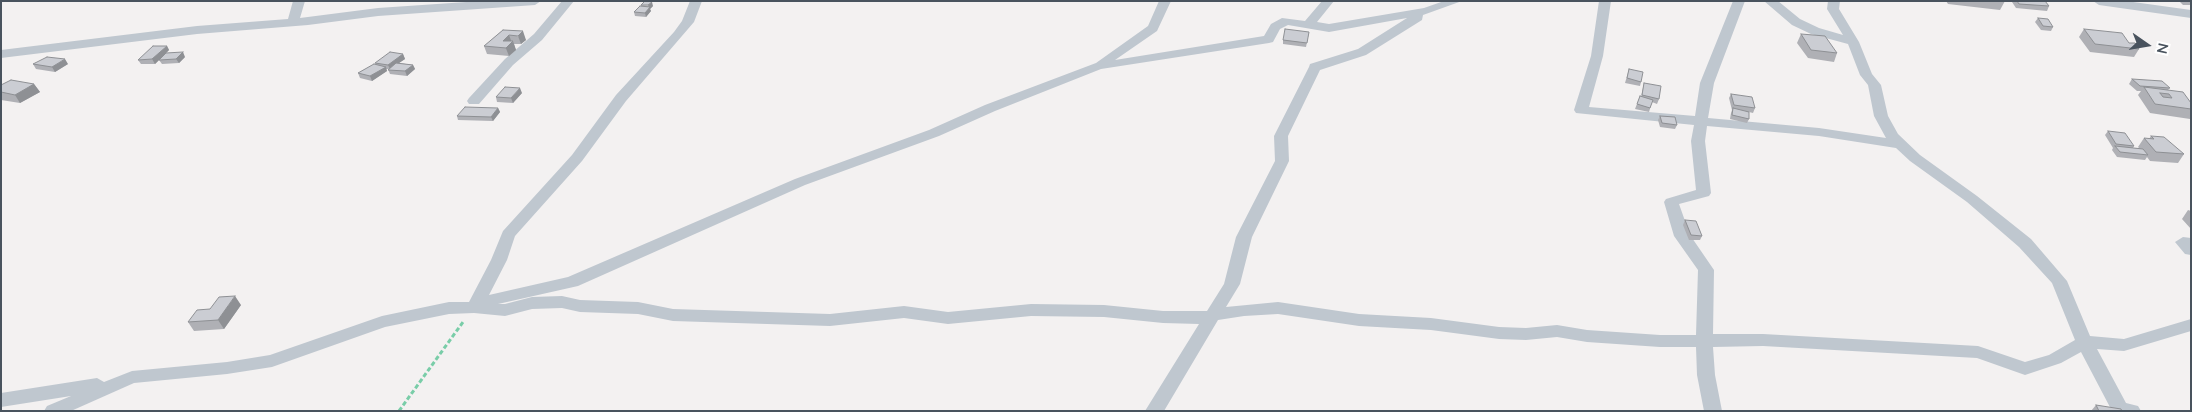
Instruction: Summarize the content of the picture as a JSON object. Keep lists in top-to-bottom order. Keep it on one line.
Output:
{"north":"right"}
